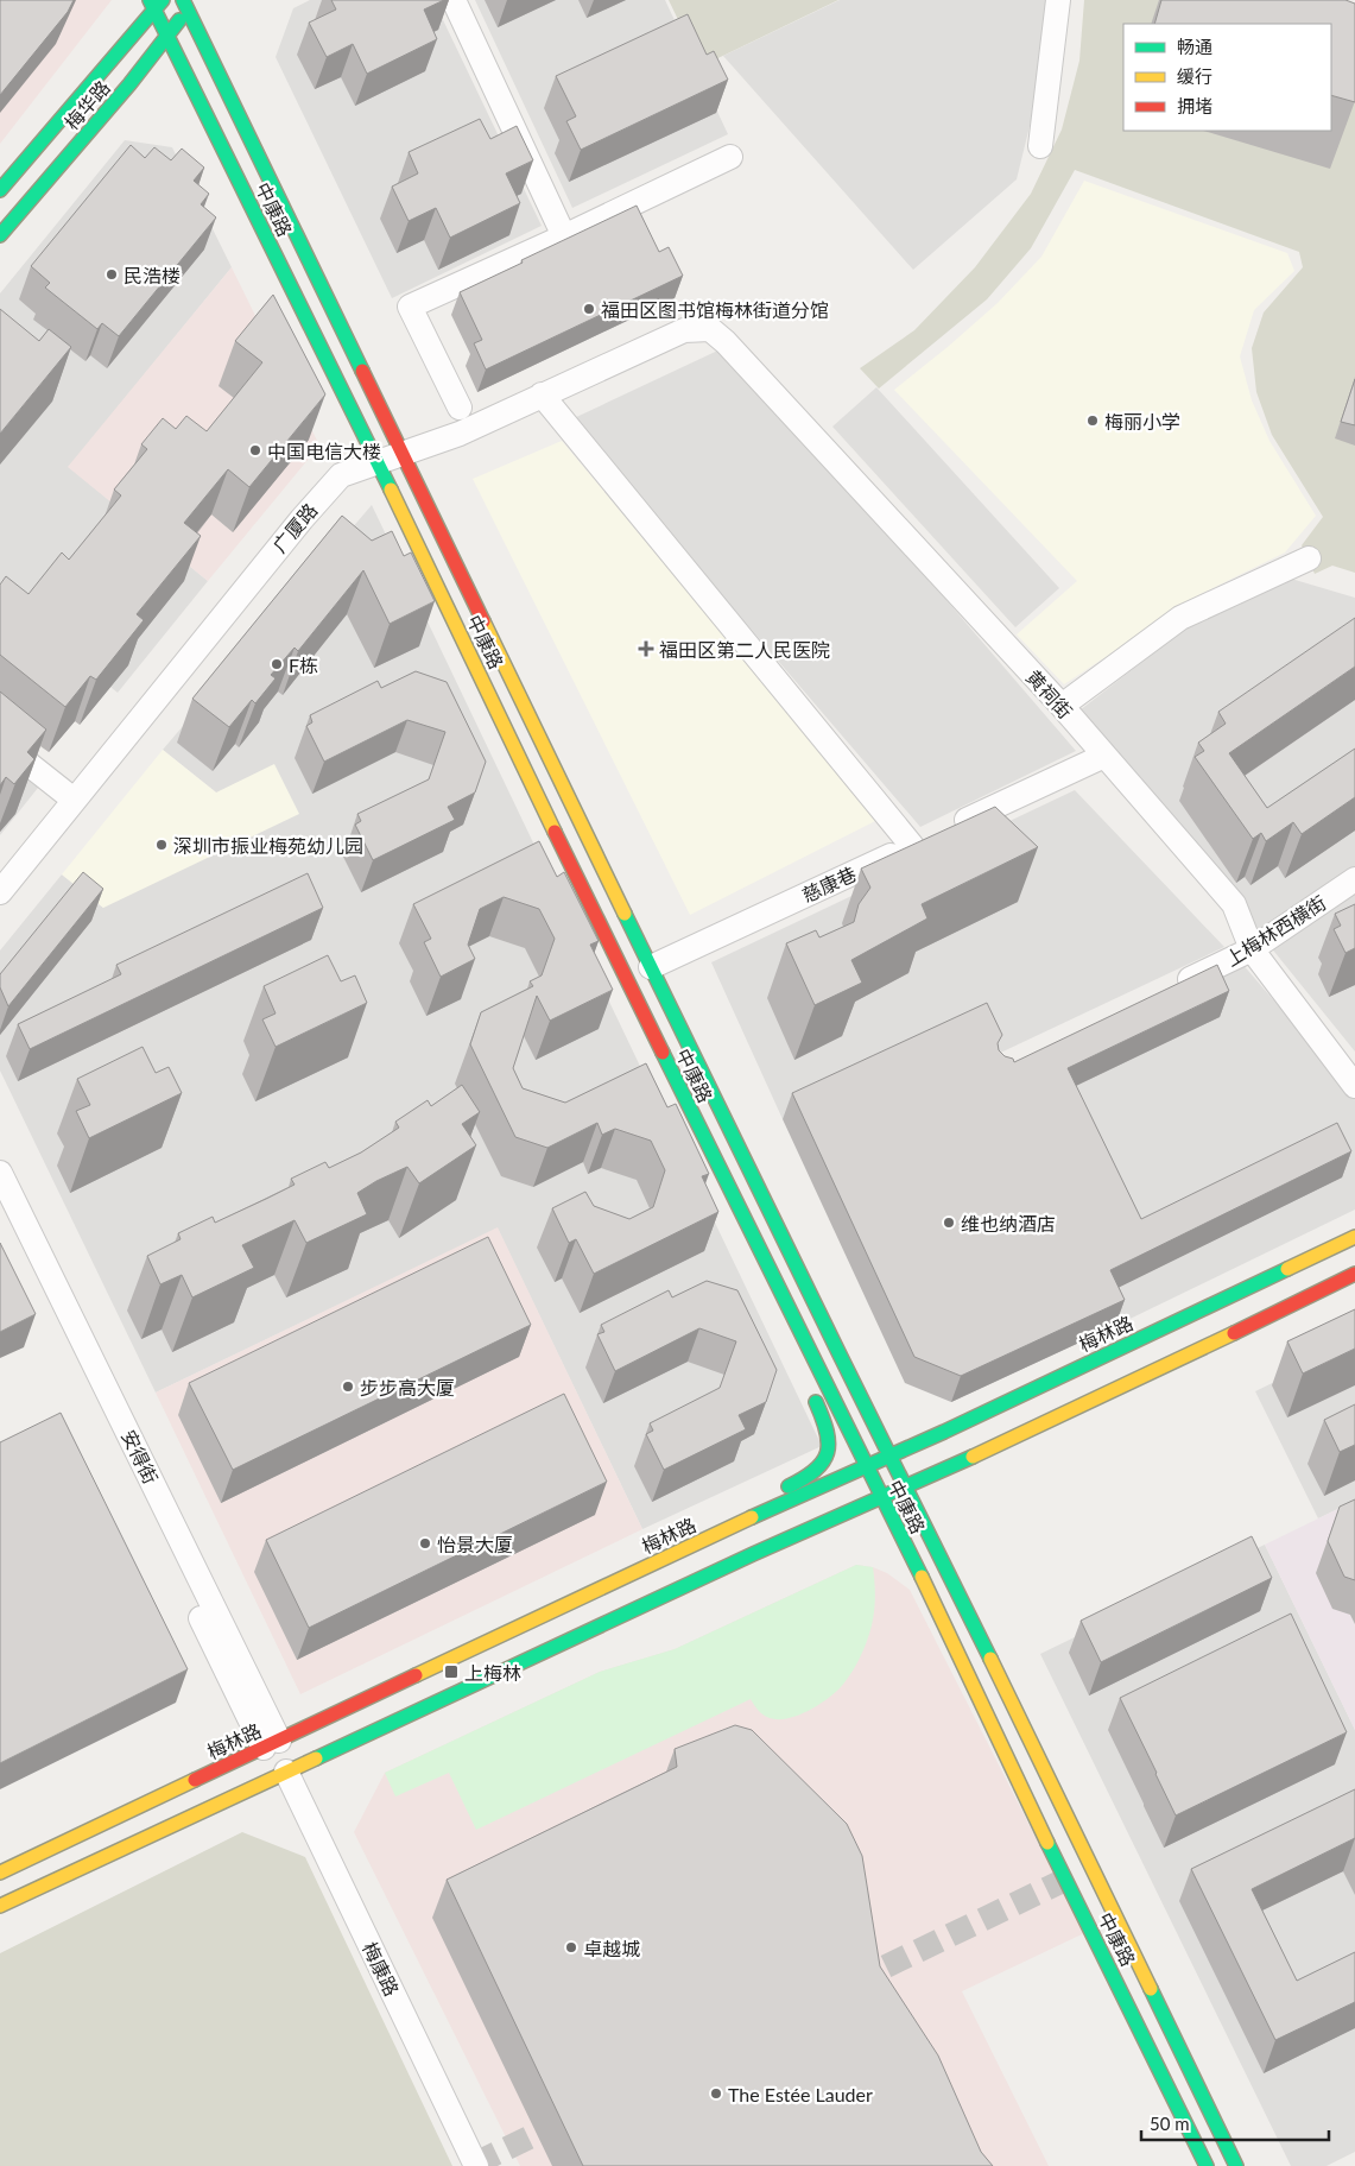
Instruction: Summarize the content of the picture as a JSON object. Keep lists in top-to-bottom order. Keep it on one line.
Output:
{"streets":{"main road":["梅华路","中康路","梅林路"],"street":["广厦路","黄祠街","慈康巷","上梅林西横街","安得街","梅康路"]},"crossings":[["梅华路","中康路"],["中康路","广厦路"],["中康路","慈康巷"],["中康路","梅林路"],["广厦路","黄祠街"],["黄祠街","慈康巷"],["黄祠街","上梅林西横街"],["梅林路","安得街"]],"places":{"other":["民浩楼","福田区图书馆梅林街道分馆","梅丽小学","中国电信大楼","F栋","深圳市振业梅苑幼儿园","维也纳酒店","步步高大厦","怡景大厦","卓越城","The Estée Lauder"],"health":["福田区第二人民医院"],"transit":["上梅林"]},"legend":["畅通","缓行","拥堵"],"scale_bar":"50 m"}
